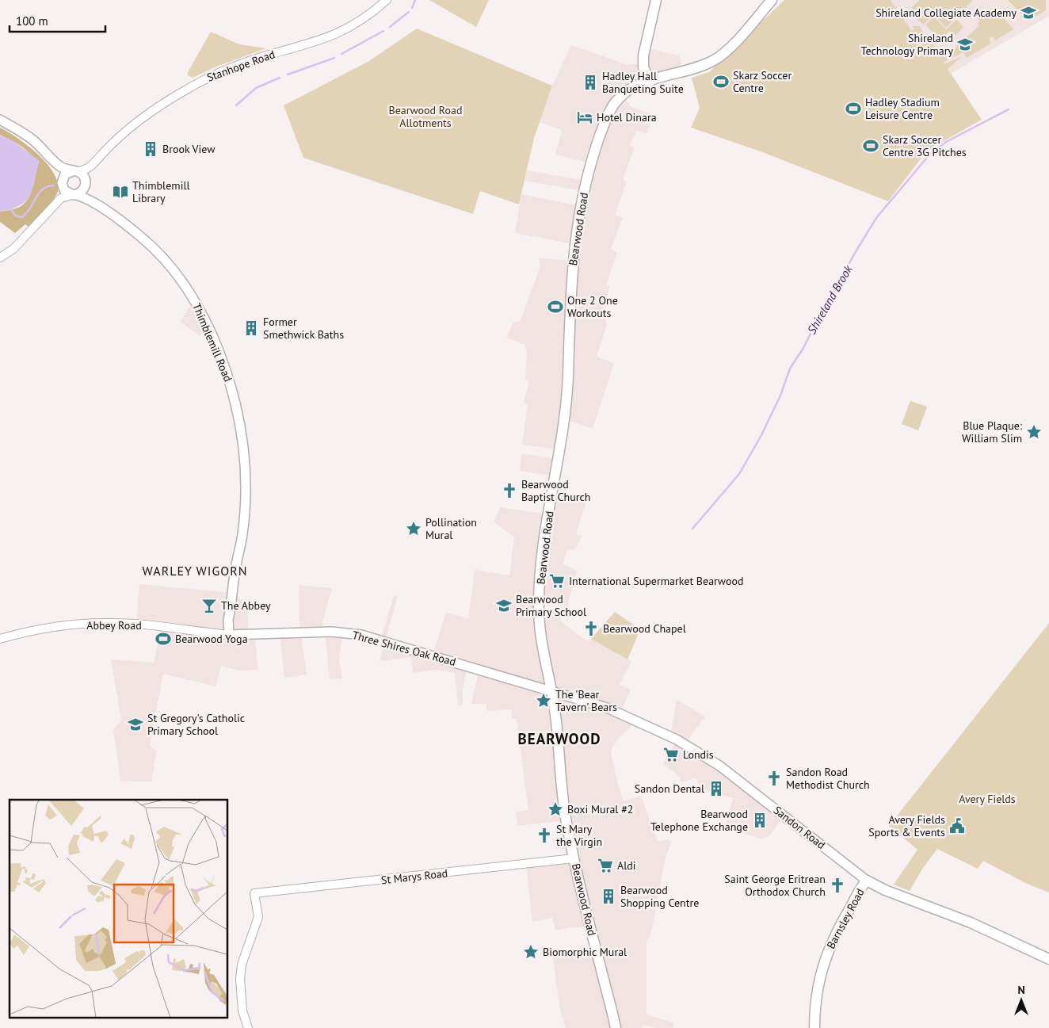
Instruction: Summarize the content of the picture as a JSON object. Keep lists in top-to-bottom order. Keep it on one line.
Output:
{"streets":{"main road":["Bearwood Road","Thimblemill Road","Three Shires Oak Road","Sandon Road","Barnsley Road"],"street":["Stanhope Road","Abbey Road","St Marys Road"]},"crossings":[["Bearwood Road","Three Shires Oak Road"],["Bearwood Road","Sandon Road"],["Bearwood Road","St Marys Road"],["Thimblemill Road","Abbey Road"],["Thimblemill Road","Three Shires Oak Road"],["Abbey Road","Three Shires Oak Road"],["Three Shires Oak Road","Sandon Road"],["Sandon Road","Barnsley Road"]],"districts":["WARLEY WIGORN","BEARWOOD"],"water":["Shireland Brook"],"parks":["Bearwood Road Allotments","Avery Fields"],"places":{"school or university":["Shireland Collegiate Academy","Shireland Technology Primary","Bearwood Primary School","St Gregory's Catholic Primary School"],"sports":["Skarz Soccer Centre","Hadley Stadium Leisure Centre","Skarz Soccer Centre 3G Pitches","One 2 One Workouts","Bearwood Yoga"],"building":["Hadley Hall Banqueting Suite","Brook View","Former Smethwick Baths","Sandon Dental","Bearwood Telephone Exchange","Bearwood Shopping Centre"],"hotel":["Hotel Dinara"],"library":["Thimblemill Library"],"place":["Blue Plaque: William Slim","Pollination Mural","The 'Bear Tavern' Bears","Boxi Mural #2","Biomorphic Mural"],"church":["Bearwood Baptist Church","Bearwood Chapel","Sandon Road Methodist Church","St Mary the Virgin","Saint George Eritrean Orthodox Church"],"supermarket":["International Supermarket Bearwood","Londis","Aldi"],"bar":["The Abbey"],"public building":["Avery Fields Sports & Events"]},"scale_bar":"100 m","north":"top"}
